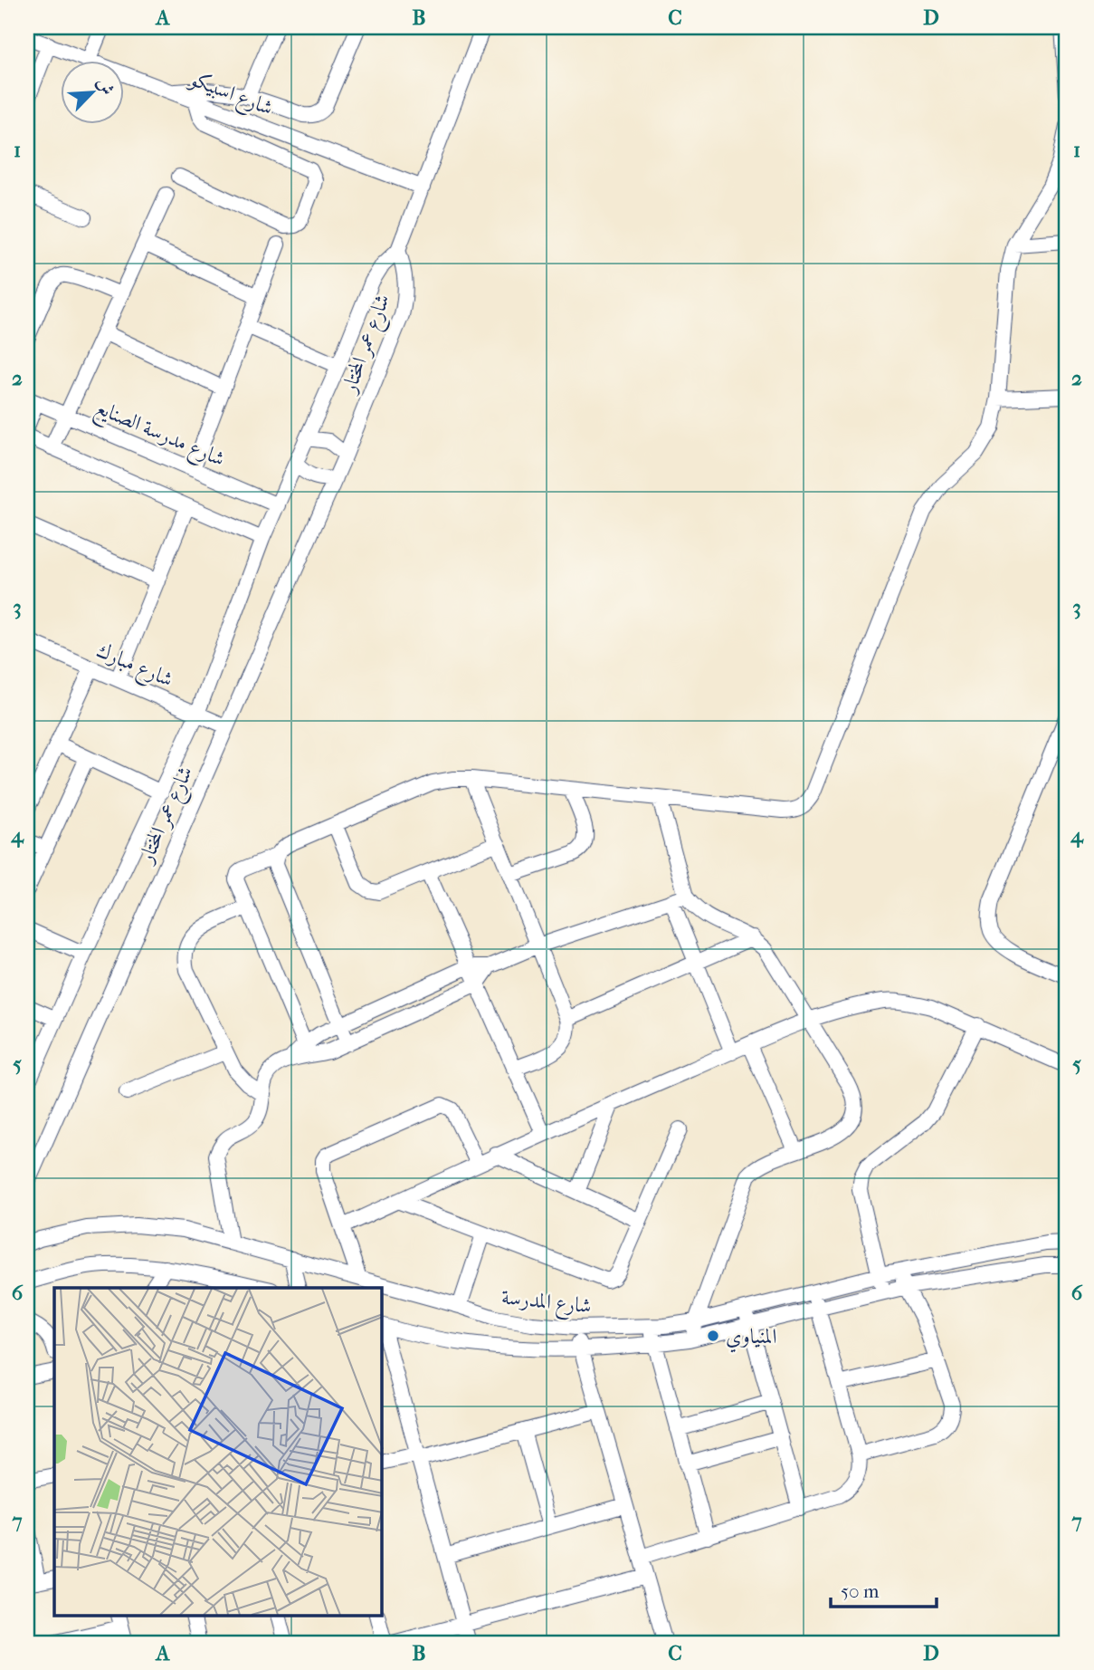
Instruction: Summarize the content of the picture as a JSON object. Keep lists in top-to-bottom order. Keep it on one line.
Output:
{"streets":{"street":["شارع اسبيكو","شارع عمر المختار","شارع مدرسة الصنايع","شارع مبارك","شارع المدرسة"]},"crossings":[["شارع عمر المختار","شارع مدرسة الصنايع"],["شارع عمر المختار","شارع مبارك"]],"places":["المنياوي"],"scale_bar":"50 m","north":"top right","grid":{"columns":["A","B","C","D"],"rows":["1","2","3","4","5","6","7"]}}
